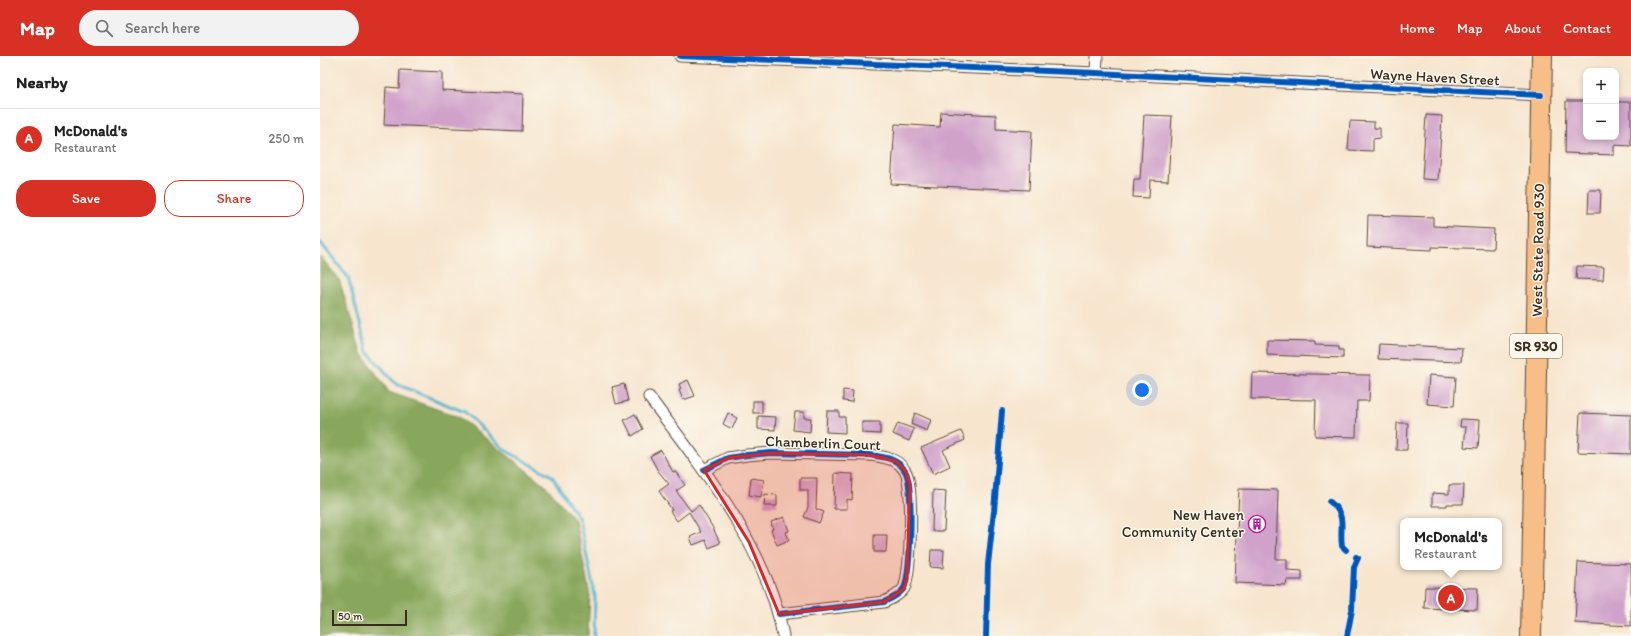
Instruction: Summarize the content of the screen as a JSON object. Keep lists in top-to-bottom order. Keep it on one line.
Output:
{"streets":{"highway":["West State Road 930","SR 930"],"street":["Wayne Haven Street","Chamberlin Court"]},"crossings":[["Wayne Haven Street","West State Road 930"]],"places":{"building":["New Haven Community Center"]},"scale_bar":"50 m","page":{"header":"Map","search":"Search here","nav":["Home","Map","About","Contact"],"heading":"Nearby","map_buttons":["+","−"],"list":[{"mark":"A","name":"McDonald's","note":"Restaurant","value":"250 m"}],"buttons":["Save","Share"],"popup":["McDonald's","Restaurant"],"pins":"A","scale":"50 m"}}
